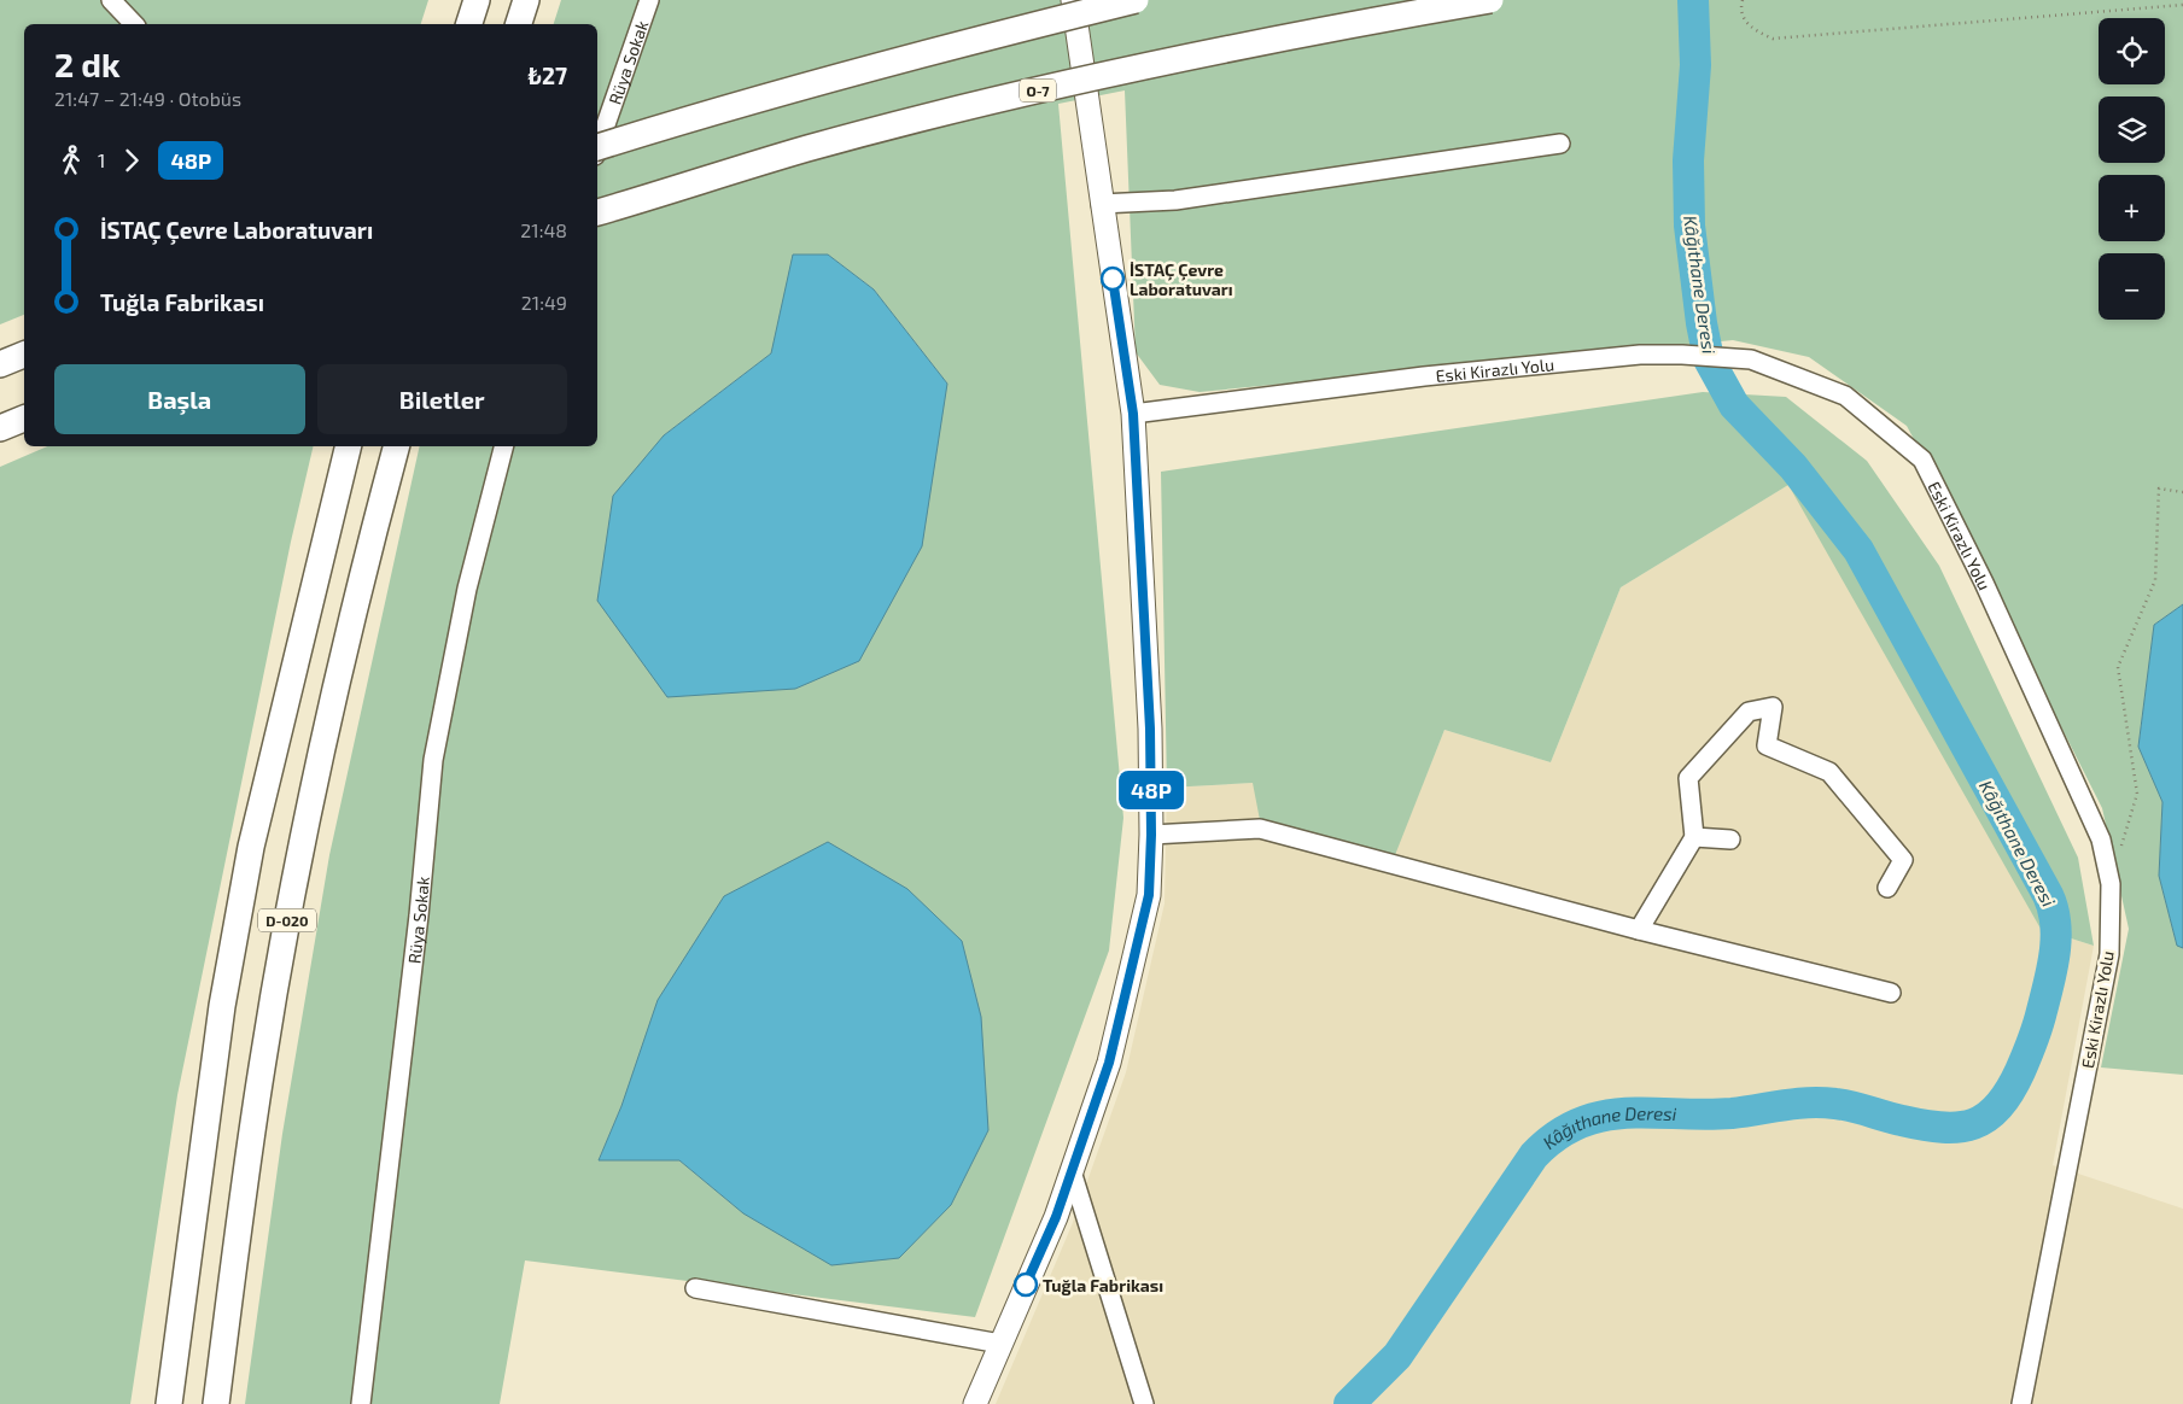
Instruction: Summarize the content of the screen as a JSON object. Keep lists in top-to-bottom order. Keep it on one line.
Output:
{"streets":{"highway":["O-7","D-020"],"street":["Rüya Sokak","Eski Kirazlı Yolu"]},"water":["Kâğıthane Deresi"],"places":["İSTAÇ Çevre Laboratuvarı","Tuğla Fabrikası"],"lines":["bus line 48P"],"page":{"on_map":"48P","map_buttons":["+","−"],"heading":["2 dk","21:47 – 21:49 · Otobüs","₺27"],"legs":["1","48P"],"list":[{"name":"İSTAÇ Çevre Laboratuvarı","value":"21:48"},{"name":"Tuğla Fabrikası","value":"21:49"}],"buttons":["Başla","Biletler"]}}
